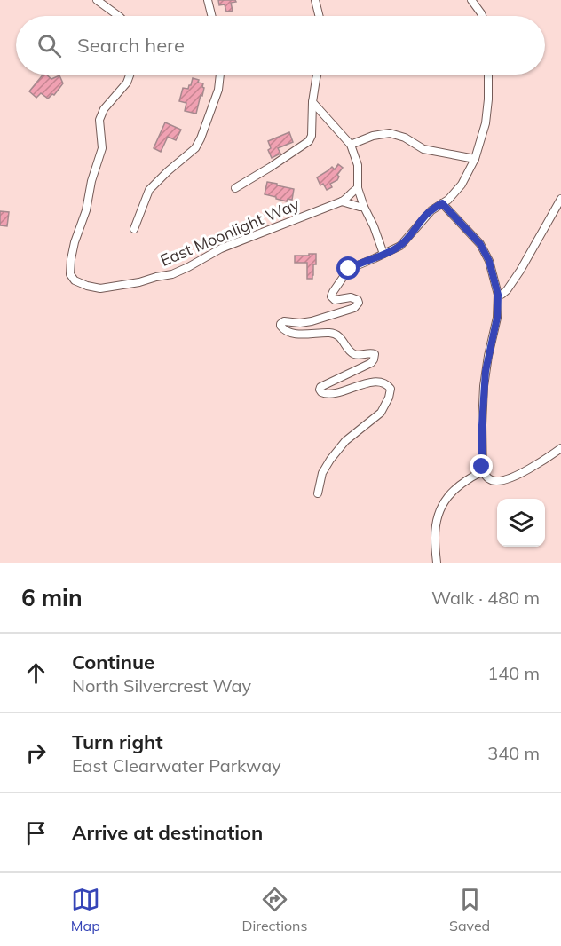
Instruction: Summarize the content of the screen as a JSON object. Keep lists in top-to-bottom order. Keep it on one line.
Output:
{"streets":{"street":["East Moonlight Way"]},"page":{"search":"Search here","heading":["6 min","Walk · 480 m"],"list":[["Continue","North Silvercrest Way","140 m"],["Turn right","East Clearwater Parkway","340 m"],"Arrive at destination"],"nav":["Map","Directions","Saved"]}}
